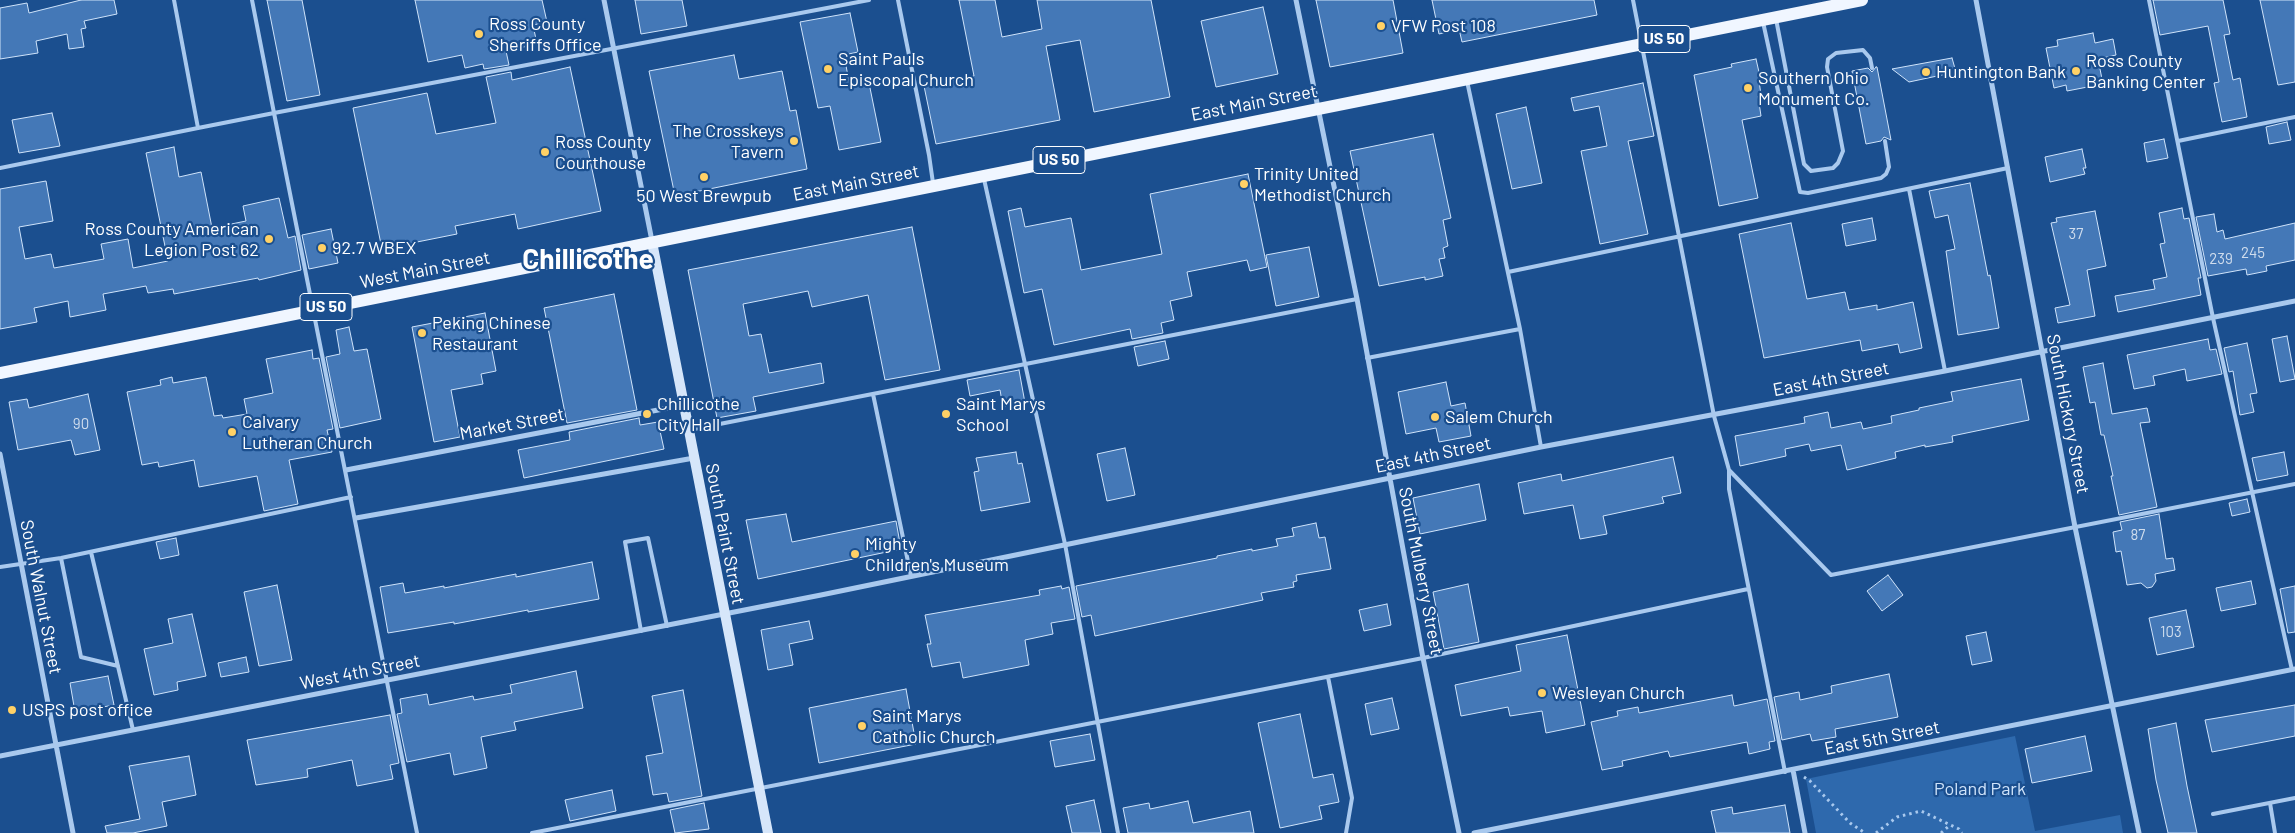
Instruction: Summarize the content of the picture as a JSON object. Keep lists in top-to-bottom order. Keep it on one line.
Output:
{"streets":{"main road":["US 50","East Main Street","West Main Street","South Paint Street"],"street":["East 4th Street","South Hickory Street","Market Street","South Mulberry Street","South Walnut Street","West 4th Street","East 5th Street"]},"crossings":[["East Main Street","West Main Street"],["East Main Street","South Paint Street"],["East Main Street","South Mulberry Street"],["West Main Street","South Paint Street"],["East 4th Street","South Hickory Street"],["East 4th Street","South Paint Street"],["East 4th Street","South Mulberry Street"],["East 4th Street","West 4th Street"],["South Hickory Street","East 5th Street"],["Market Street","South Paint Street"],["South Paint Street","West 4th Street"],["South Walnut Street","West 4th Street"]],"districts":["Chillicothe"],"parks":["Poland Park"],"places":["VFW Post 108","Ross County Sheriffs Office","Saint Pauls Episcopal Church","Ross County Banking Center","Huntington Bank","Southern Ohio Monument Co.","The Crosskeys Tavern","Ross County Courthouse","50 West Brewpub","Trinity United Methodist Church","Ross County American Legion Post 62","92.7 WBEX","Peking Chinese Restaurant","Chillicothe City Hall","Saint Marys School","Salem Church","Calvary Lutheran Church","Mighty Children's Museum","Wesleyan Church","USPS post office","Saint Marys Catholic Church"],"house_numbers":["37","245","239","90","87","103"]}
